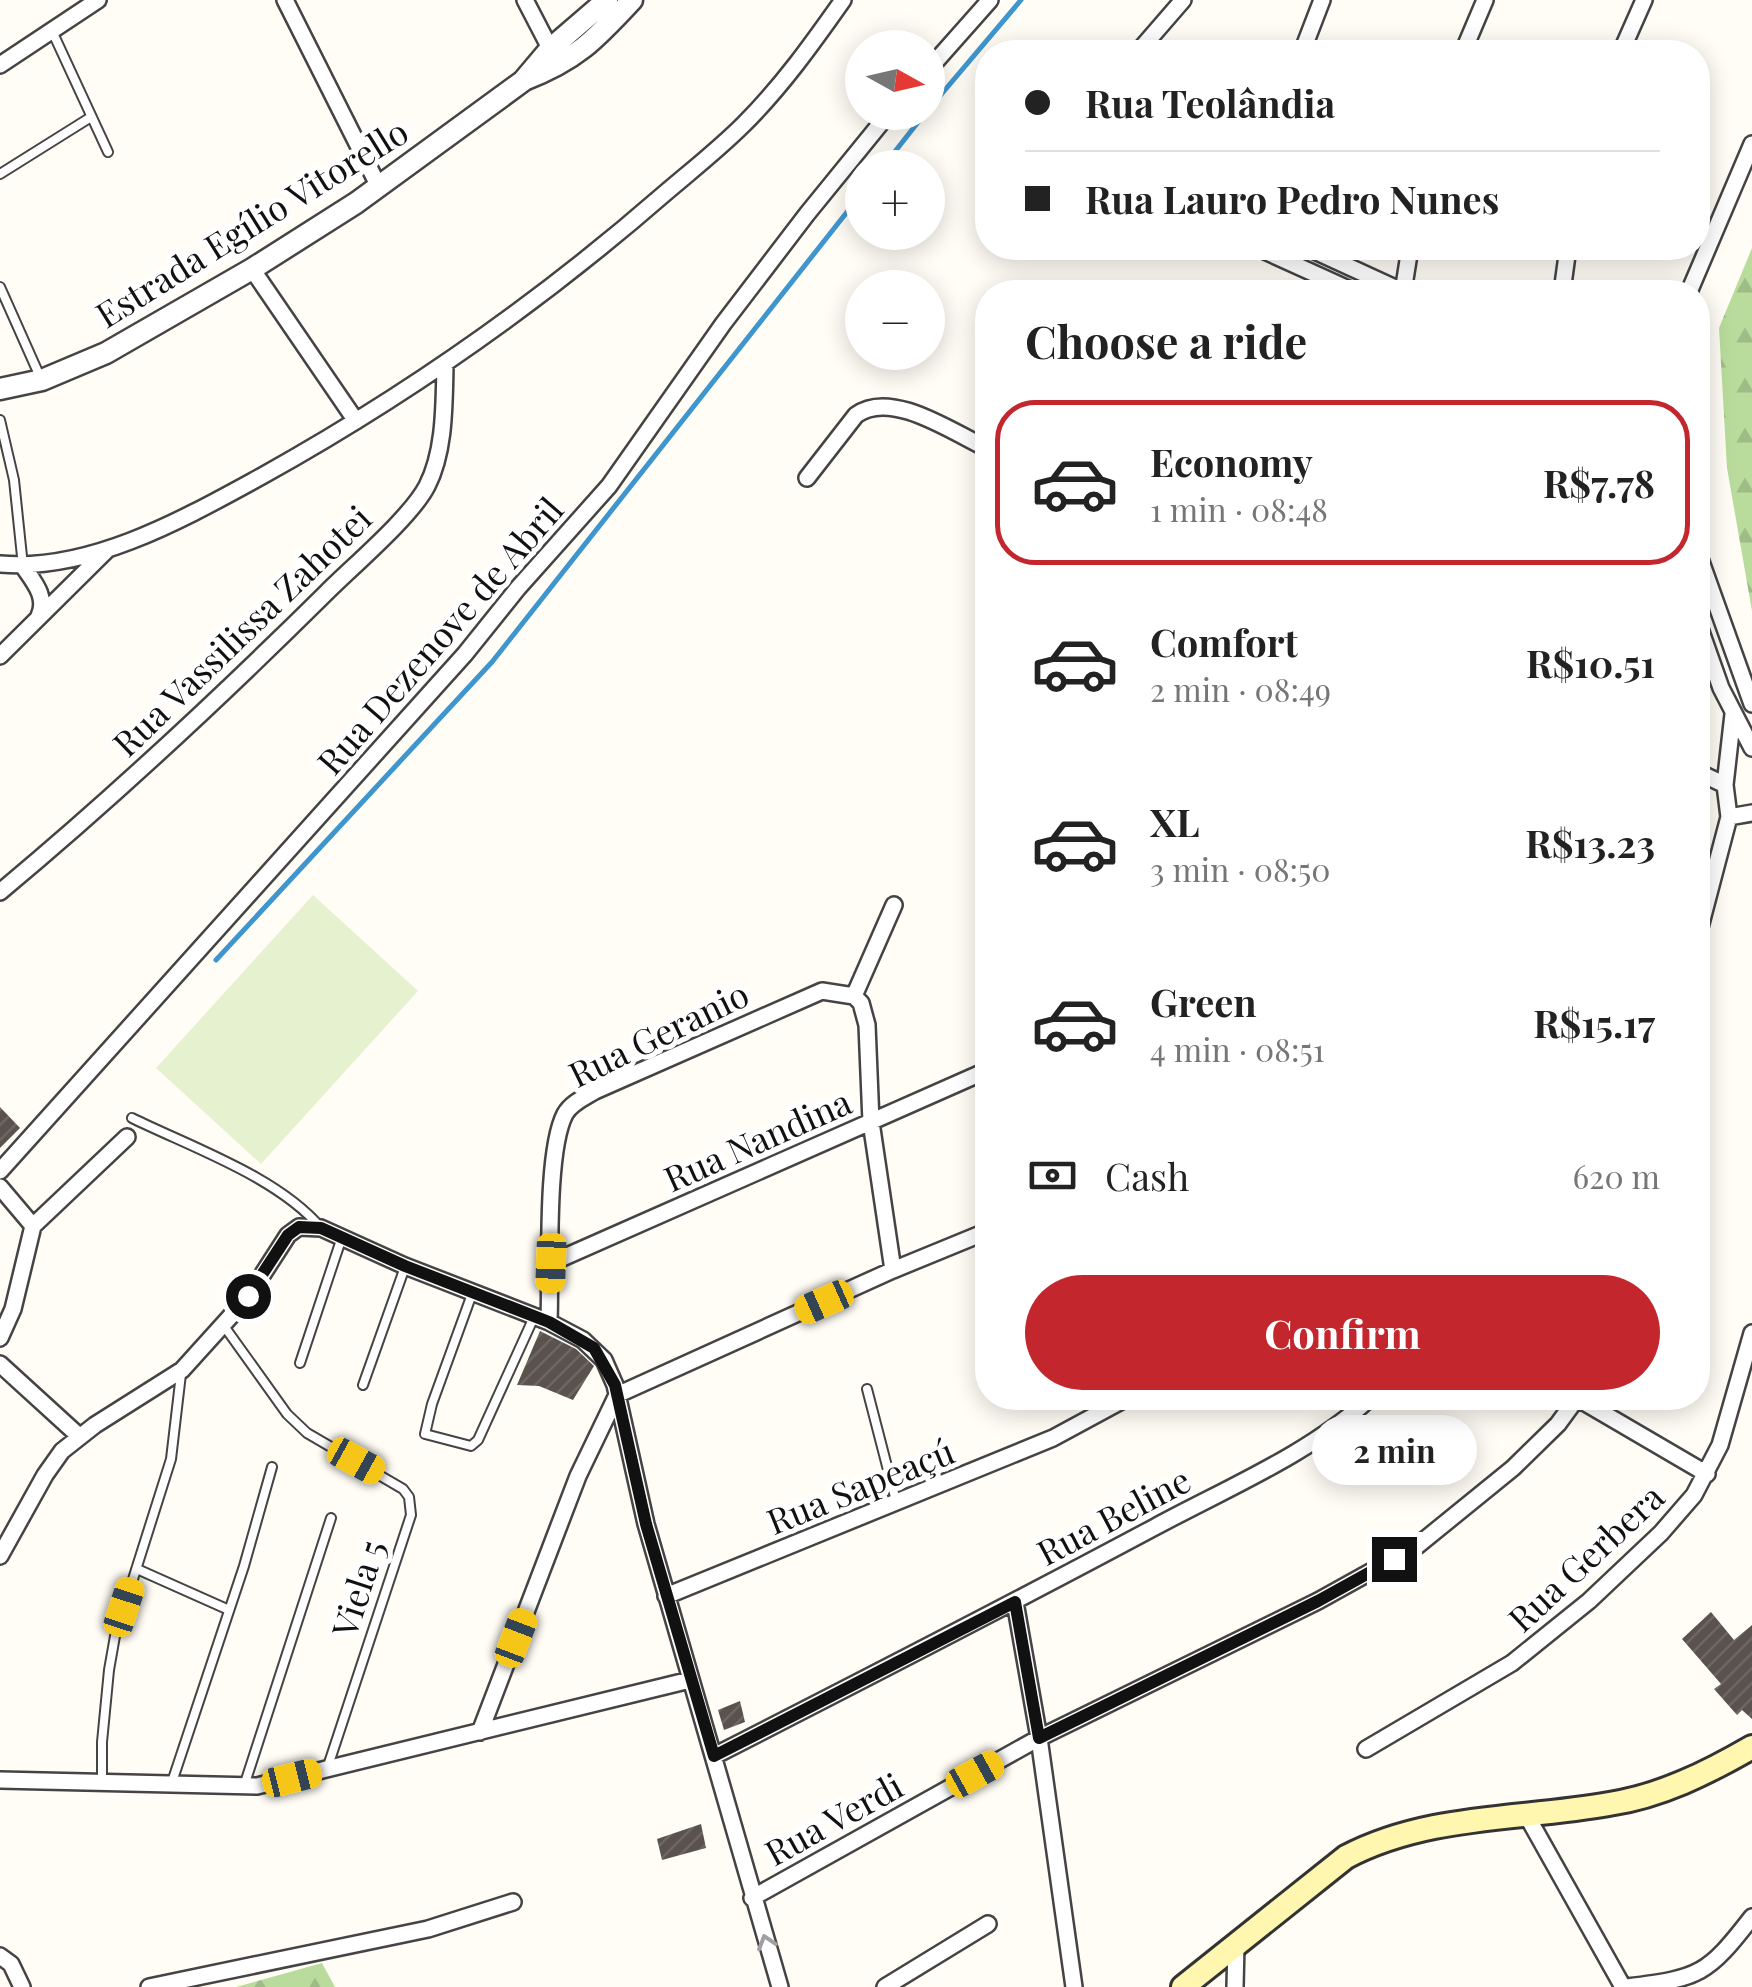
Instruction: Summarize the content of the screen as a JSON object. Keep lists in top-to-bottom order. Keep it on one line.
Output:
{"streets":{"street":["Estrada Egílio Vitorello","Rua Vassilissa Zahotei","Rua Dezenove de Abril","Rua Geranio","Rua Nandina","Rua Sapeaçú","Rua Beline","Rua Gerbera","Rua Verdi"],"lane":["Viela 5"]},"crossings":[["Rua Geranio","Rua Nandina"]],"north":"right","page":{"map_buttons":["+","−"],"banner":["Rua Teolândia","Rua Lauro Pedro Nunes"],"heading":"Choose a ride","list":[{"name":"Economy","note":"1 min · 08:48","value":"R$7.78"},{"name":"Comfort","note":"2 min · 08:49","value":"R$10.51"},{"name":"XL","note":"3 min · 08:50","value":"R$13.23"},{"name":"Green","note":"4 min · 08:51","value":"R$15.17"}],"pay":["Cash","620 m"],"buttons":"Confirm","bubble":"2 min"}}
